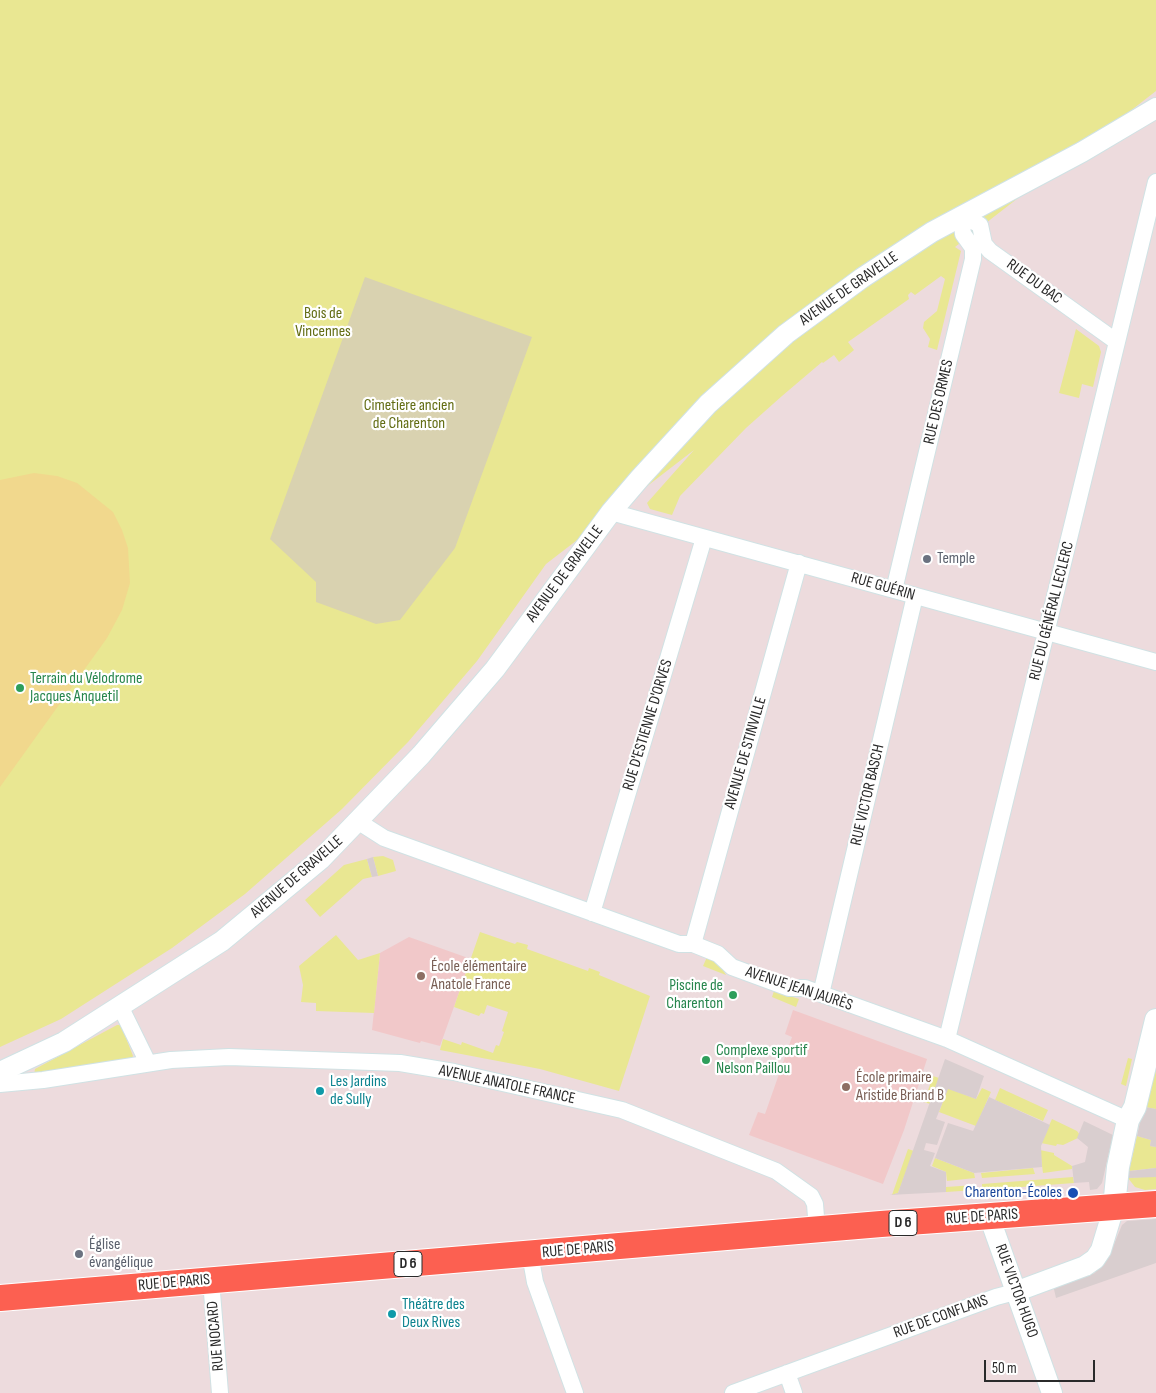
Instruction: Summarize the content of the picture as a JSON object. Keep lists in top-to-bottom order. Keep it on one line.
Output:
{"streets":{"main road":["RUE DE PARIS","D 6"],"street":["RUE DU BAC","AVENUE DE GRAVELLE","RUE DES ORMES","RUE GUÉRIN","RUE DU GÉNÉRAL LECLERC","RUE D'ESTIENNE D'ORVES","AVENUE DE STINVILLE","RUE VICTOR BASCH","AVENUE JEAN JAURÈS","AVENUE ANATOLE FRANCE","RUE VICTOR HUGO","RUE DE CONFLANS","RUE NOCARD"]},"crossings":[["RUE DU BAC","RUE DES ORMES"],["RUE DU BAC","RUE DU GÉNÉRAL LECLERC"],["AVENUE DE GRAVELLE","RUE GUÉRIN"],["AVENUE DE GRAVELLE","AVENUE JEAN JAURÈS"],["AVENUE DE GRAVELLE","AVENUE ANATOLE FRANCE"],["RUE DES ORMES","RUE GUÉRIN"],["RUE GUÉRIN","RUE DU GÉNÉRAL LECLERC"],["RUE GUÉRIN","RUE D'ESTIENNE D'ORVES"],["RUE GUÉRIN","AVENUE DE STINVILLE"],["RUE GUÉRIN","RUE VICTOR BASCH"],["RUE DU GÉNÉRAL LECLERC","AVENUE JEAN JAURÈS"],["RUE D'ESTIENNE D'ORVES","AVENUE JEAN JAURÈS"],["AVENUE DE STINVILLE","AVENUE JEAN JAURÈS"],["RUE VICTOR BASCH","AVENUE JEAN JAURÈS"],["AVENUE ANATOLE FRANCE","RUE DE PARIS"],["RUE DE PARIS","RUE VICTOR HUGO"],["RUE DE PARIS","RUE DE CONFLANS"],["RUE DE PARIS","RUE NOCARD"],["RUE VICTOR HUGO","RUE DE CONFLANS"]],"parks":["Bois de Vincennes","Cimetière ancien de Charenton"],"places":["Temple","Terrain du Vélodrome Jacques Anquetil","École élémentaire Anatole France","Piscine de Charenton","Complexe sportif Nelson Paillou","École primaire Aristide Briand B","Les Jardins de Sully","Charenton-Écoles","Église évangélique","Théâtre des Deux Rives"],"scale_bar":"50 m"}
